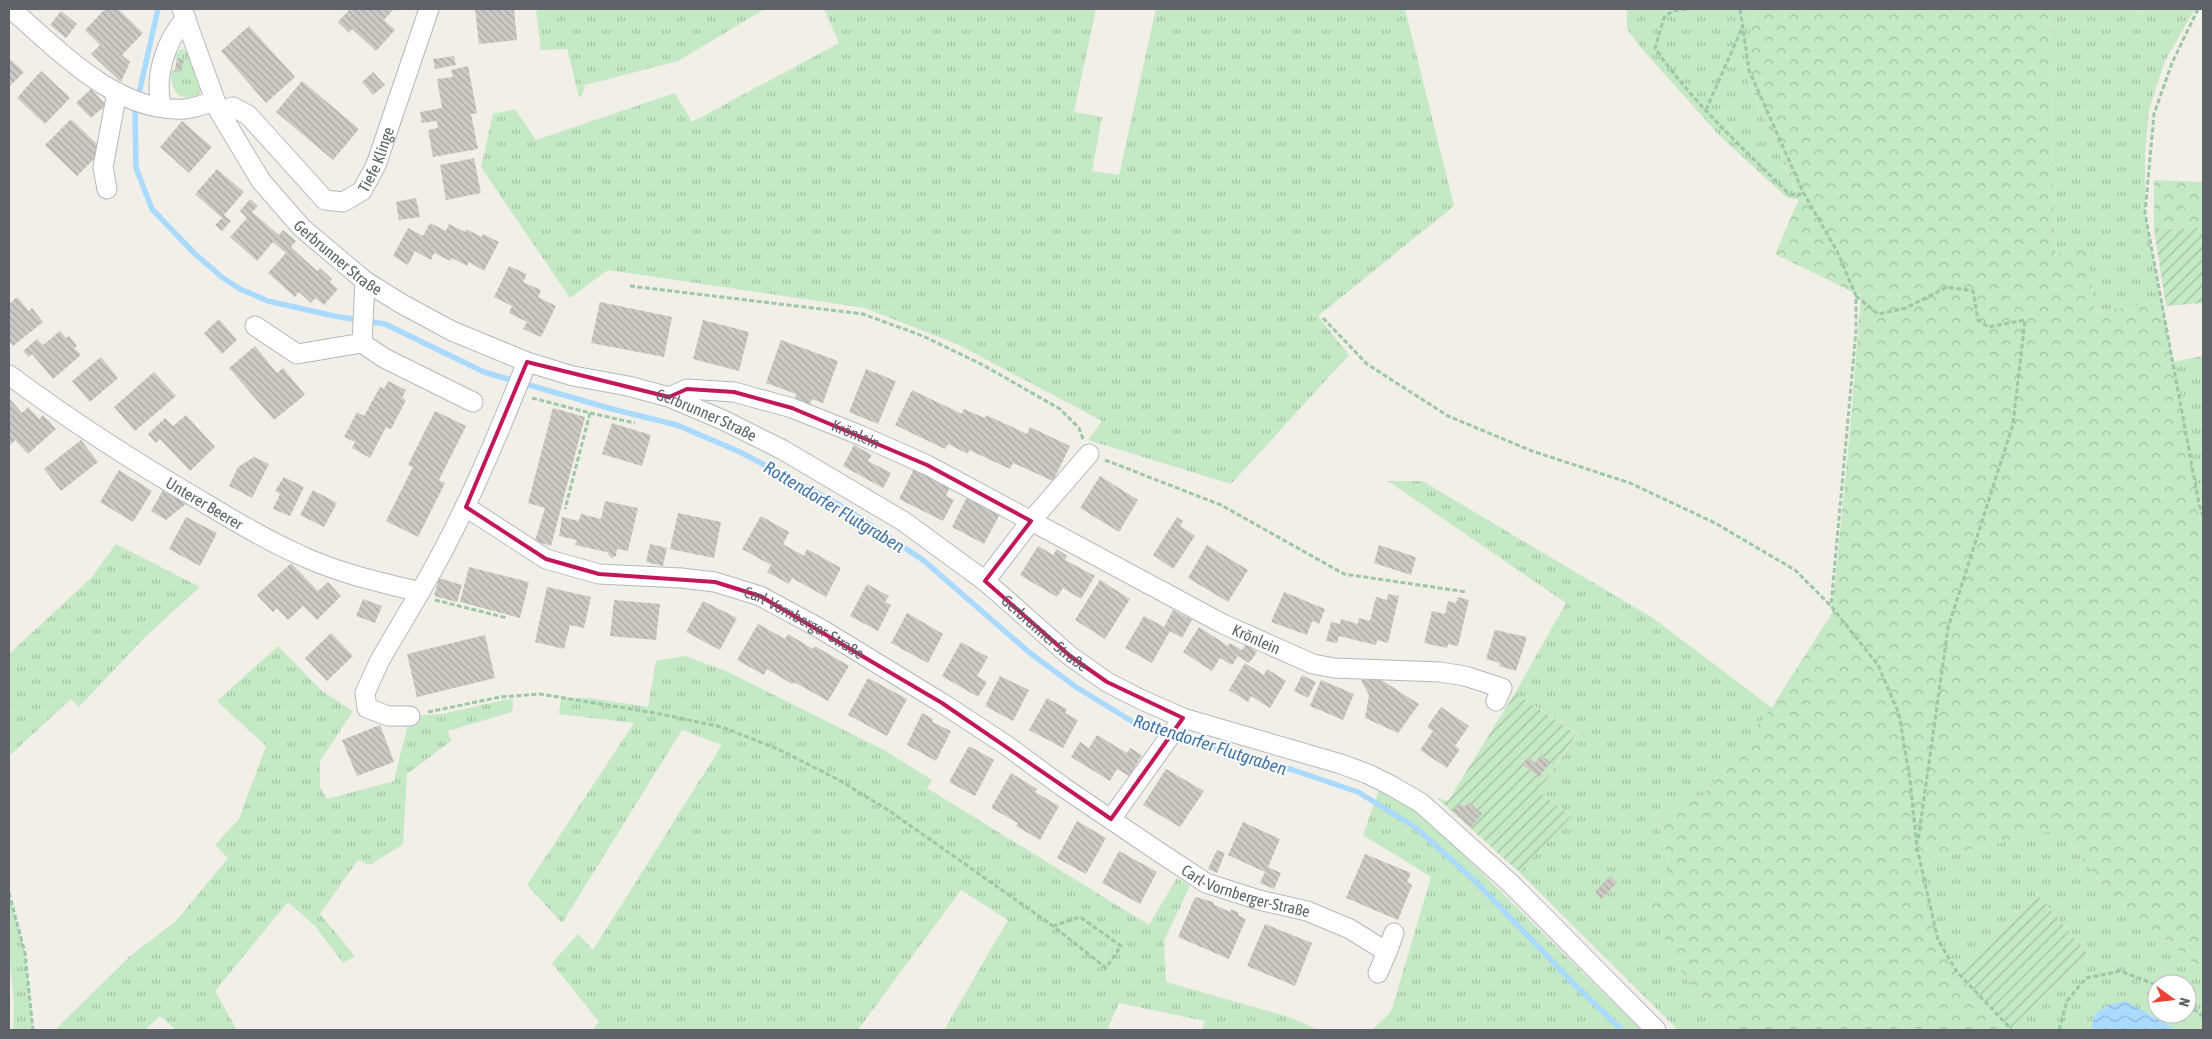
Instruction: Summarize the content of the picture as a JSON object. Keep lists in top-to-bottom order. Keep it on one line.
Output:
{"streets":{"street":["Tiefe Klinge","Gerbrunner Straße","Krönlein","Unterer Beerer","Carl-Vornberger-Straße"]},"crossings":[["Tiefe Klinge","Gerbrunner Straße"],["Gerbrunner Straße","Krönlein"]],"water":["Rottendorfer Flutgraben"],"north":"right"}
